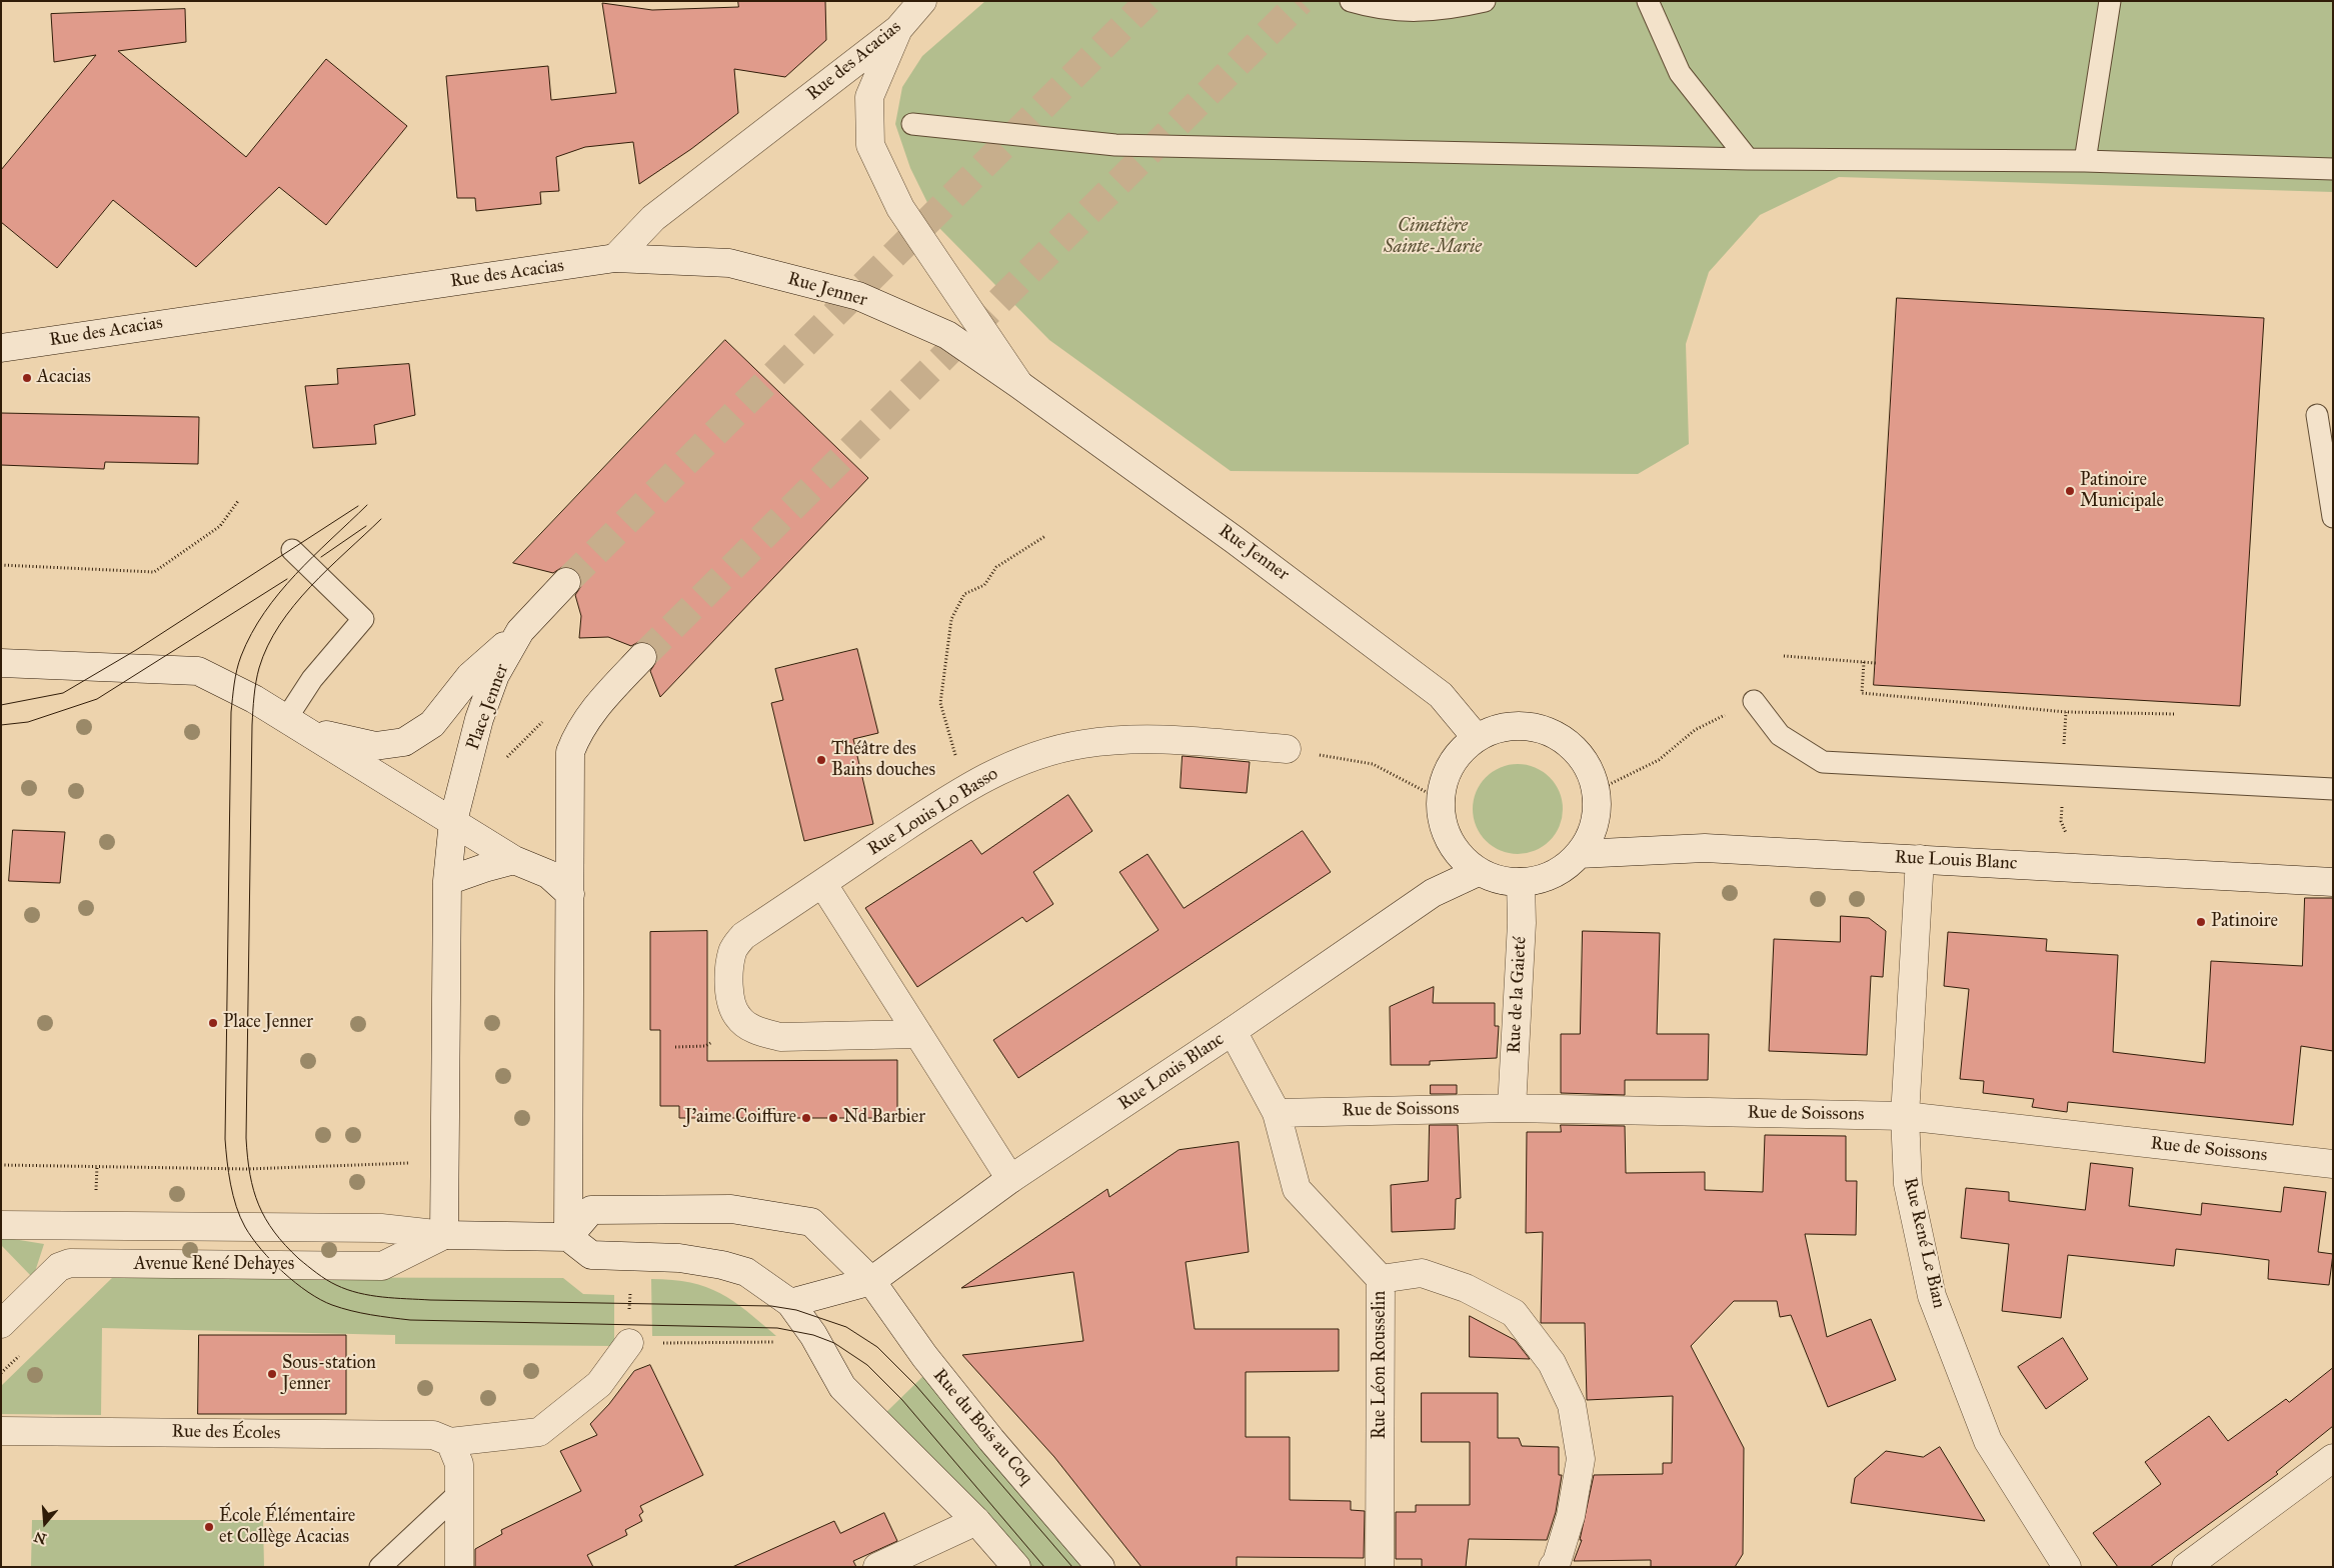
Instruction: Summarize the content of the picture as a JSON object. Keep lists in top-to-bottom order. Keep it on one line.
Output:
{"streets":{"street":["Rue des Acacias","Rue Jenner","Place Jenner","Rue Louis Lo Basso","Rue Louis Blanc","Rue de la Gaieté","Rue de Soissons","Rue René Le Bian","Avenue René Dehayes","Rue Léon Rousselin","Rue du Bois au Coq","Rue des Écoles"]},"crossings":[["Rue des Acacias","Rue Jenner"],["Rue Jenner","Rue Louis Blanc"],["Rue Jenner","Rue de la Gaieté"],["Place Jenner","Avenue René Dehayes"],["Rue Louis Blanc","Rue de la Gaieté"],["Rue Louis Blanc","Rue René Le Bian"],["Rue Louis Blanc","Rue Léon Rousselin"],["Rue Louis Blanc","Rue du Bois au Coq"],["Rue de la Gaieté","Rue de Soissons"],["Rue de Soissons","Rue René Le Bian"],["Rue de Soissons","Rue Léon Rousselin"]],"parks":["Cimetière Sainte-Marie"],"places":["Acacias","Patinoire Municipale","Théâtre des Bains douches","Patinoire","Place Jenner","J'aime Coiffure","Nd Barbier","Sous-station Jenner","École Élémentaire et Collège Acacias"],"north":"bottom"}
